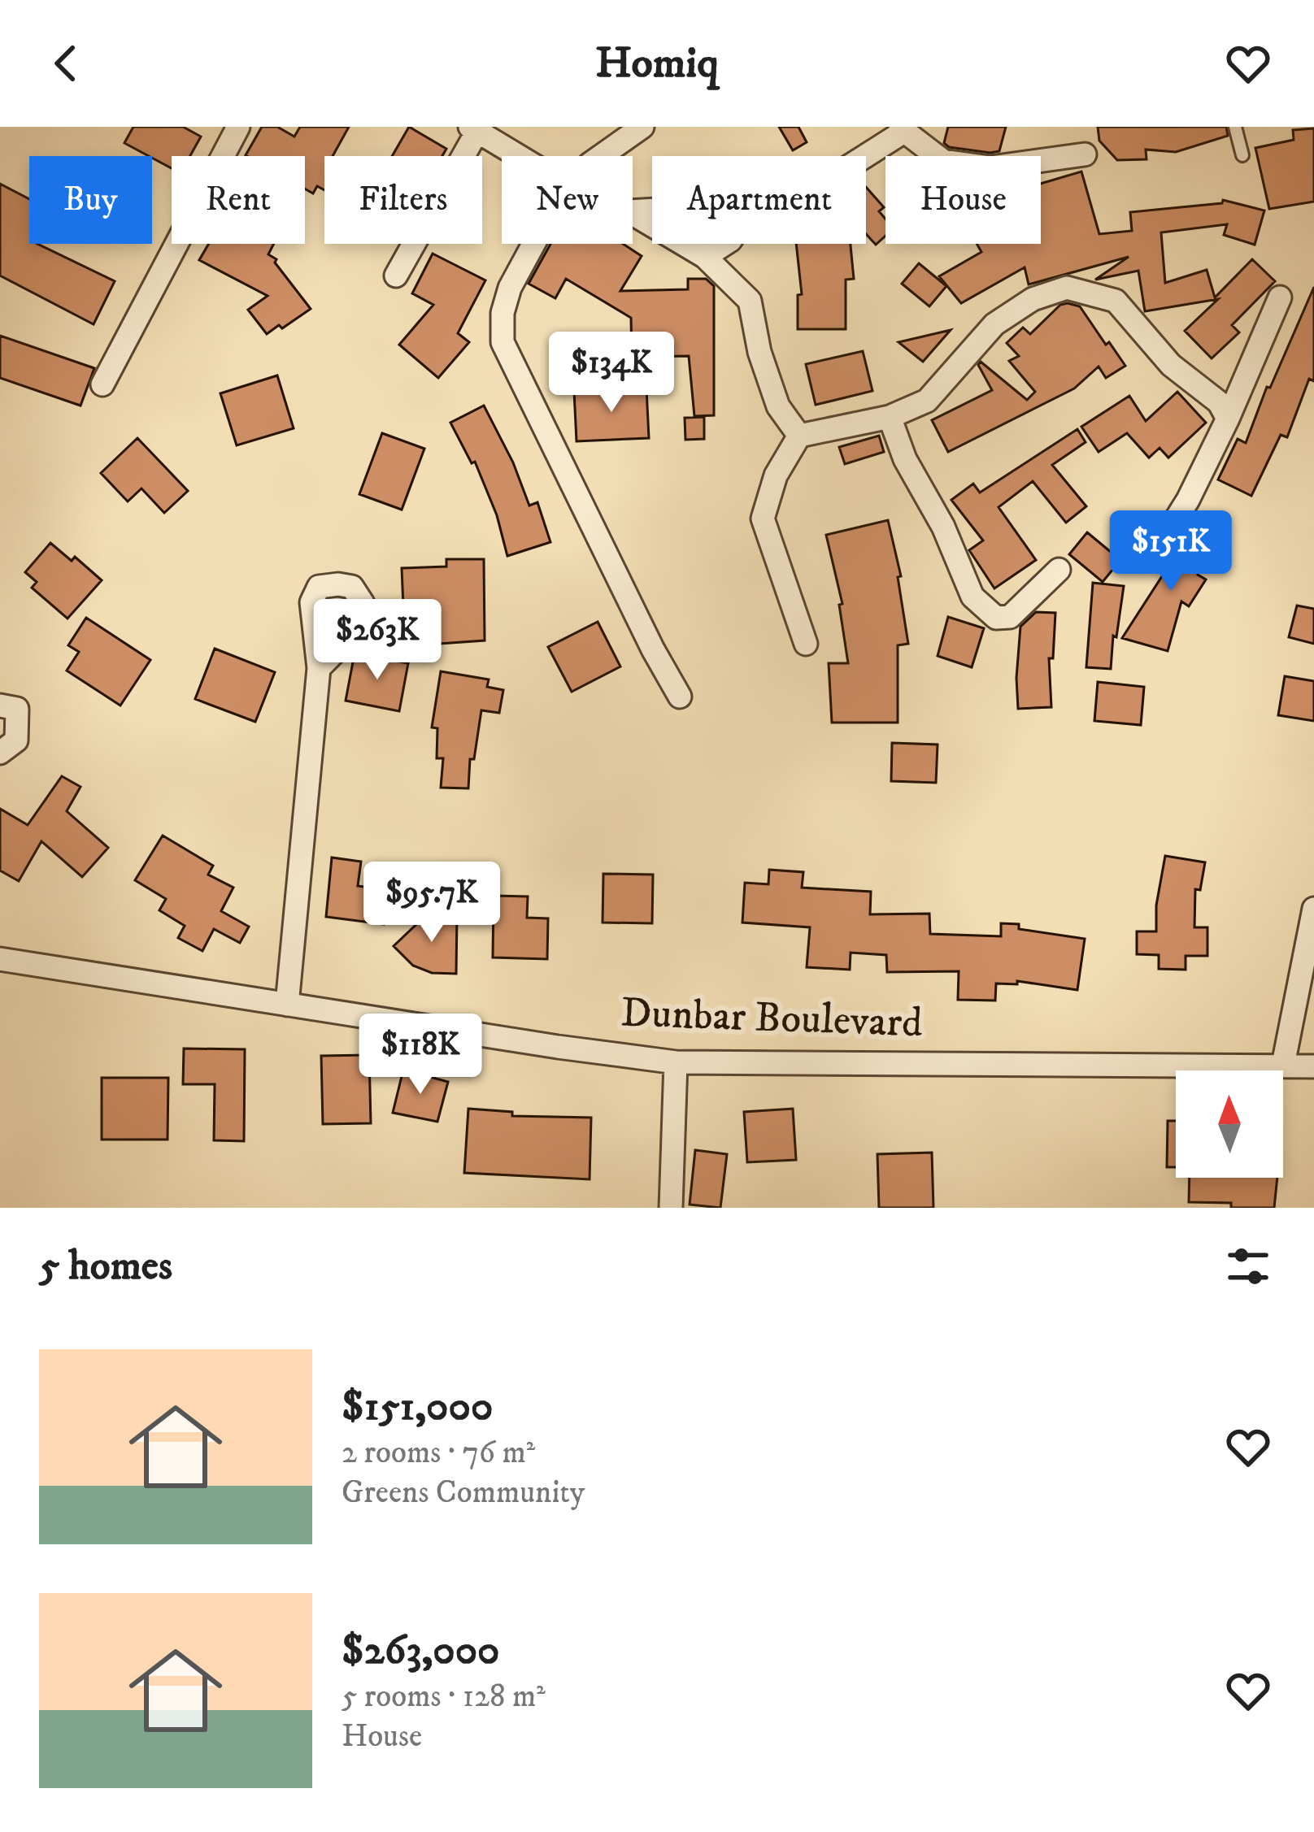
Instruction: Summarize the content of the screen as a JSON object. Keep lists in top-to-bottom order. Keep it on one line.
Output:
{"streets":{"street":["Dunbar Boulevard"]},"north":"top","page":{"header":"Homiq","chip":["Buy","Rent","Filters","New","Apartment","House"],"price":["$134K","$151K","$263K","$95.7K","$118K"],"heading":"5 homes","list":[{"name":"$151,000","note":"2 rooms · 76 m² · Greens Community"},{"name":"$263,000","note":"5 rooms · 128 m² · House"}]}}
